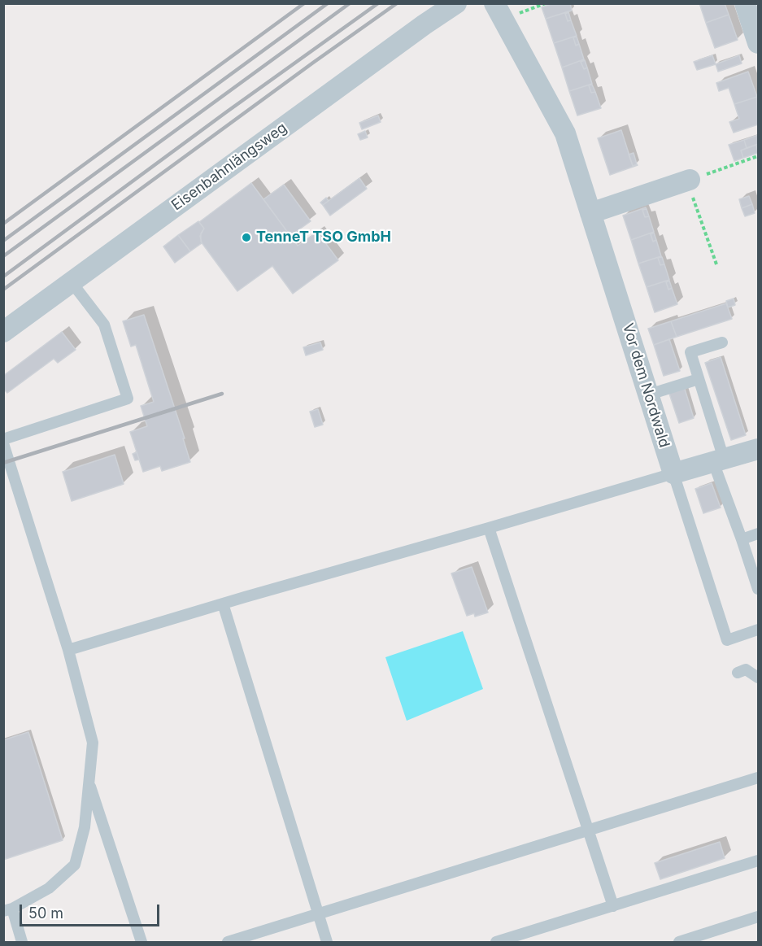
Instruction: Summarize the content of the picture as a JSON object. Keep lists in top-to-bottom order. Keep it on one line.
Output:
{"streets":{"street":["Eisenbahnlängsweg","Vor dem Nordwald"]},"places":["TenneT TSO GmbH"],"scale_bar":"50 m"}
